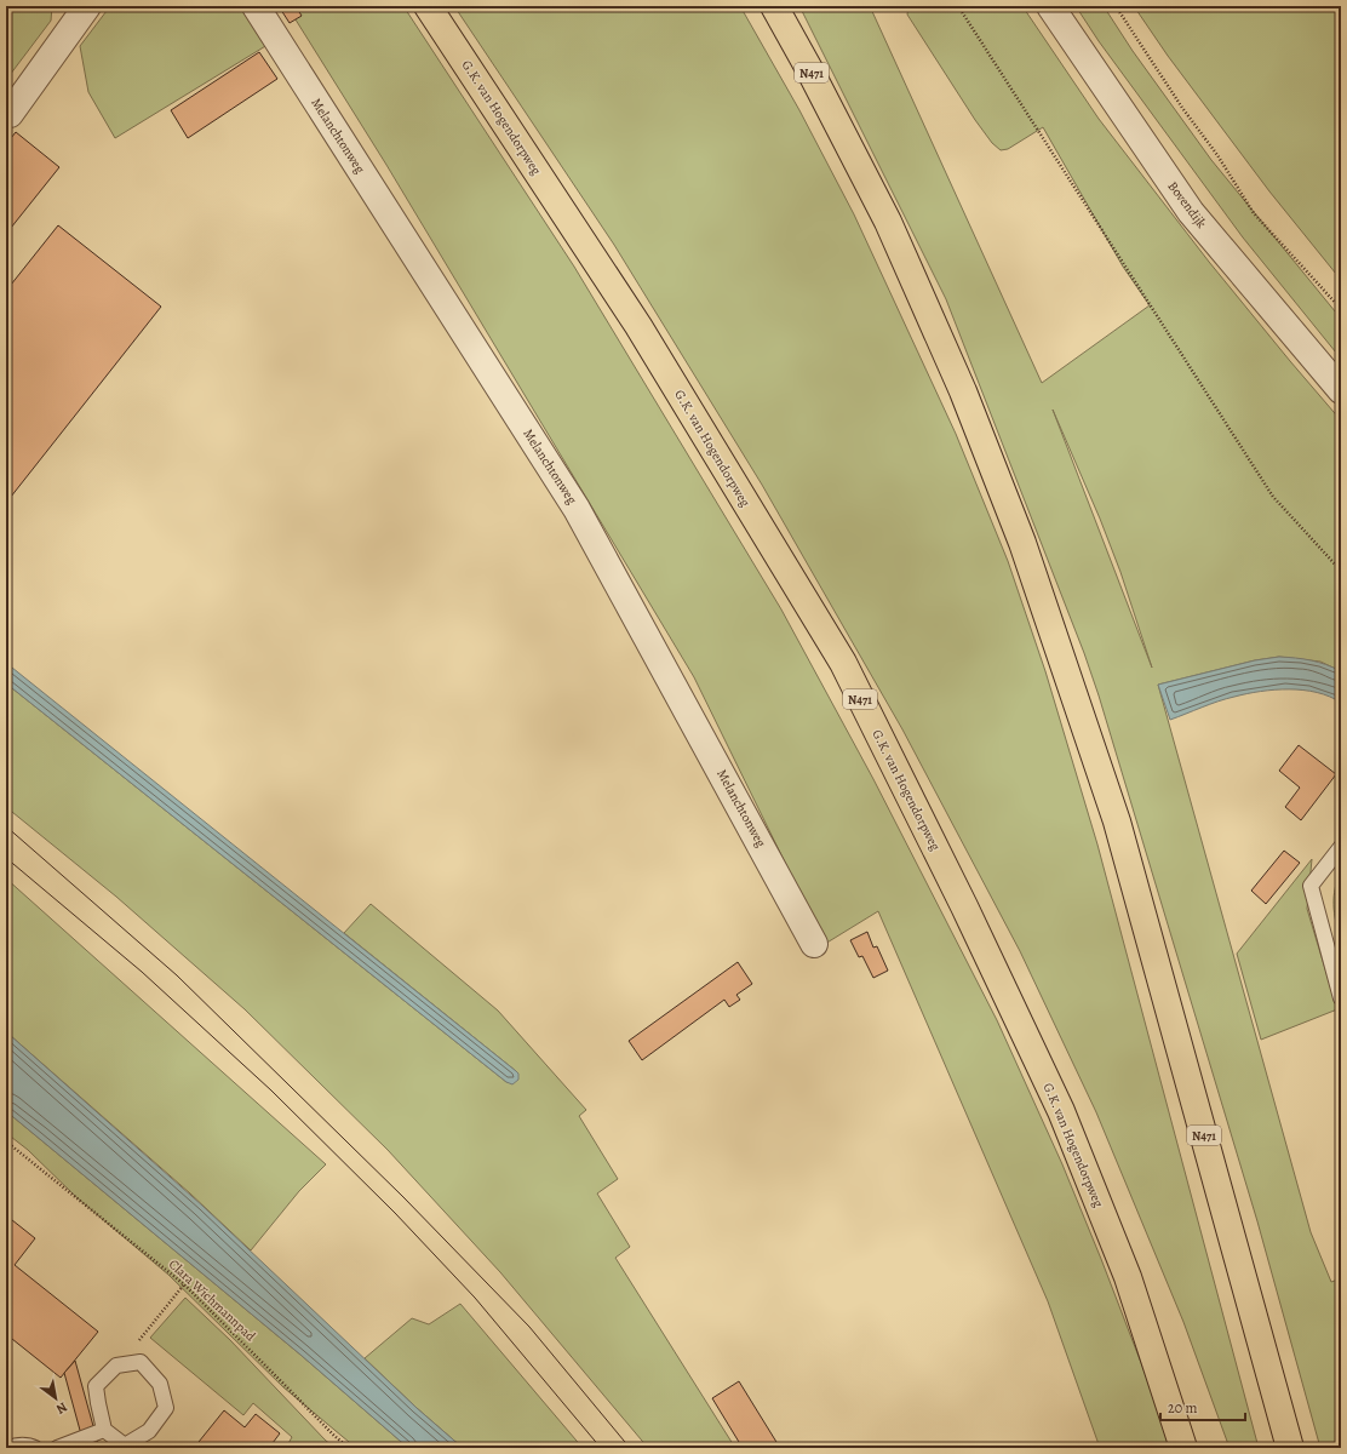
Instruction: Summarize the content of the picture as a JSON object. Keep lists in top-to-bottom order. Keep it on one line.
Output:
{"streets":{"main road":["N471","G.K. van Hogendorpweg"],"street":["Melanchtonweg","Bovendijk"],"path":["Clara Wichmannpad"]},"scale_bar":"20 m","north":"bottom right"}
